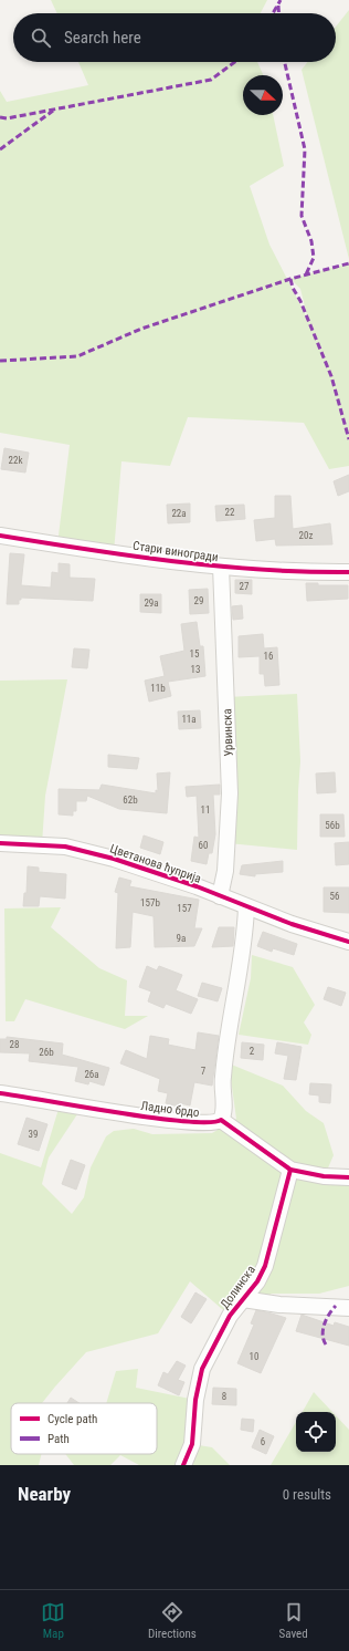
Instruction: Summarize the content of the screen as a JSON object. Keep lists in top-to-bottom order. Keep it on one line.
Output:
{"streets":{"street":["Стари виногради","Урвинска","Цветанова ћуприја","Ладно брдо","Долинска"]},"crossings":[["Стари виногради","Урвинска"],["Урвинска","Цветанова ћуприја"]],"house_numbers":["22k","22","22a","20z","27","29","29a","15","16","13","11b","11a","62b","11","56b","60","56","157b","157","9a","28","2","26b","7","26a","39","10","8","6"],"legend":["Cycle path","Path"],"north":"right","page":{"search":"Search here","heading":["Nearby","0 results"],"nav":["Map","Directions","Saved"]}}
